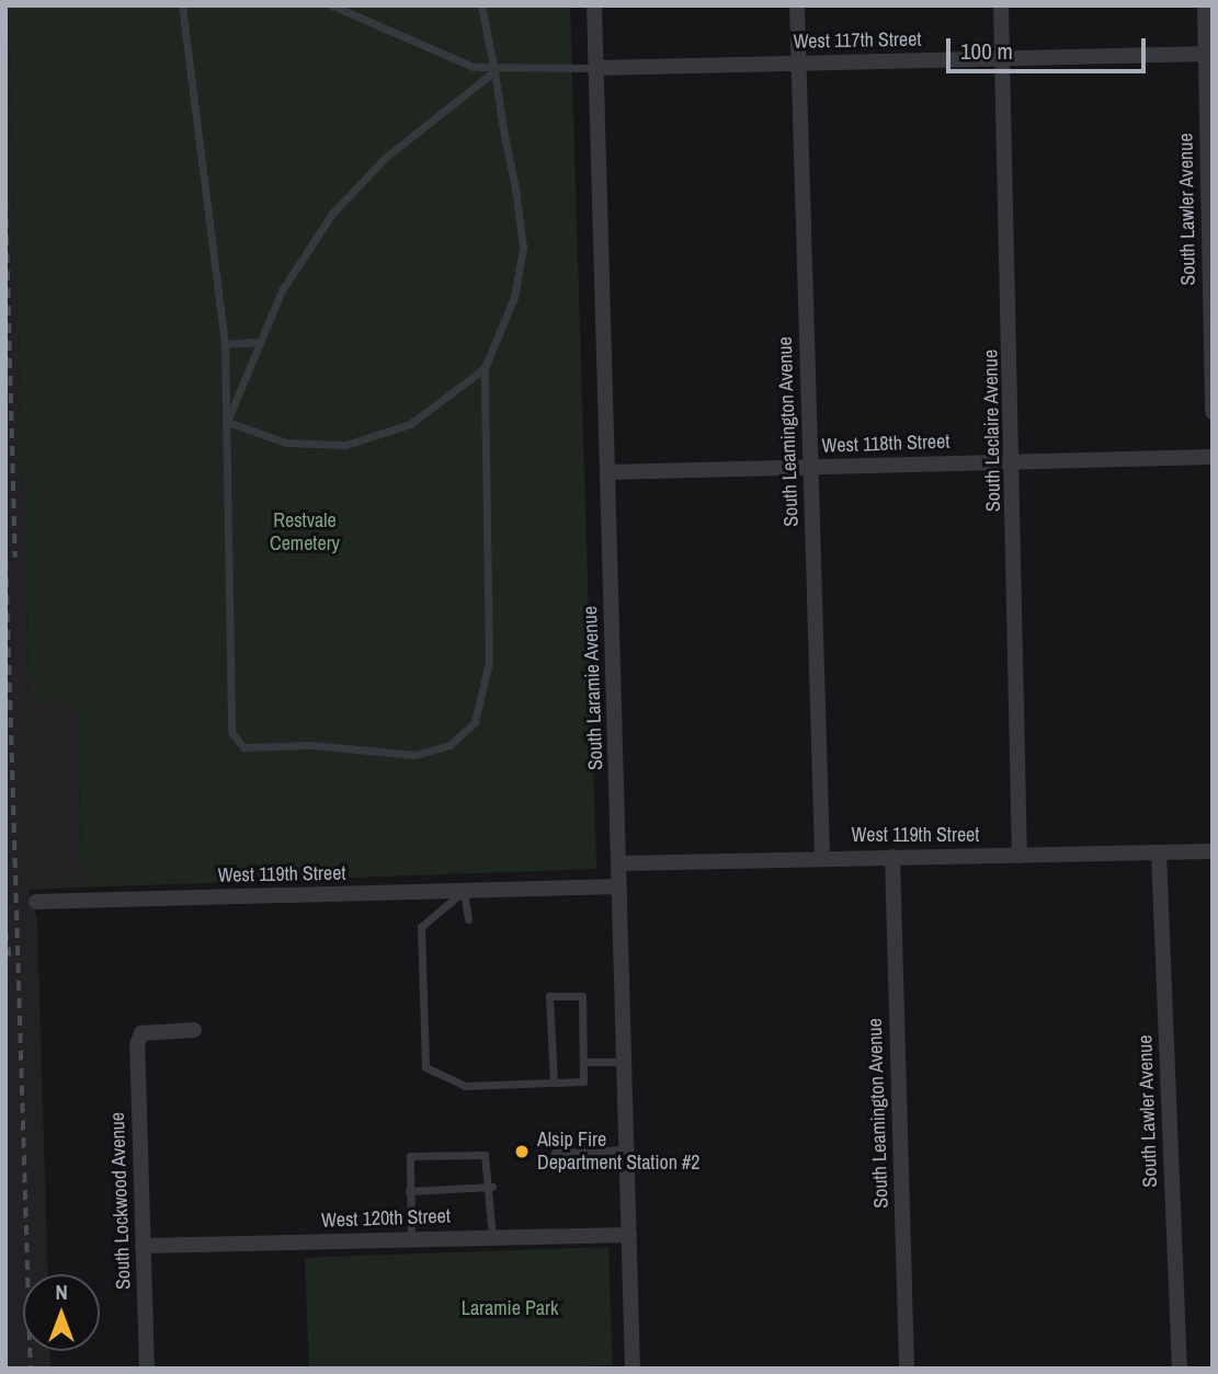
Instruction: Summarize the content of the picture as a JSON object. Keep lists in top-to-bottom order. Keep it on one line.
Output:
{"streets":{"street":["West 117th Street","South Lawler Avenue","South Leclaire Avenue","South Leamington Avenue","West 118th Street","South Laramie Avenue","West 119th Street","South Lockwood Avenue","West 120th Street"]},"crossings":[["West 117th Street","South Lawler Avenue"],["West 117th Street","South Leclaire Avenue"],["West 117th Street","South Leamington Avenue"],["West 117th Street","South Laramie Avenue"],["South Lawler Avenue","West 119th Street"],["South Leclaire Avenue","West 118th Street"],["South Leclaire Avenue","West 119th Street"],["South Leamington Avenue","West 118th Street"],["South Leamington Avenue","West 119th Street"],["West 118th Street","South Laramie Avenue"],["South Laramie Avenue","West 119th Street"],["South Laramie Avenue","West 120th Street"],["South Lockwood Avenue","West 120th Street"]],"parks":["Restvale Cemetery","Laramie Park"],"places":["Alsip Fire Department Station #2"],"scale_bar":"100 m","north":"top"}
